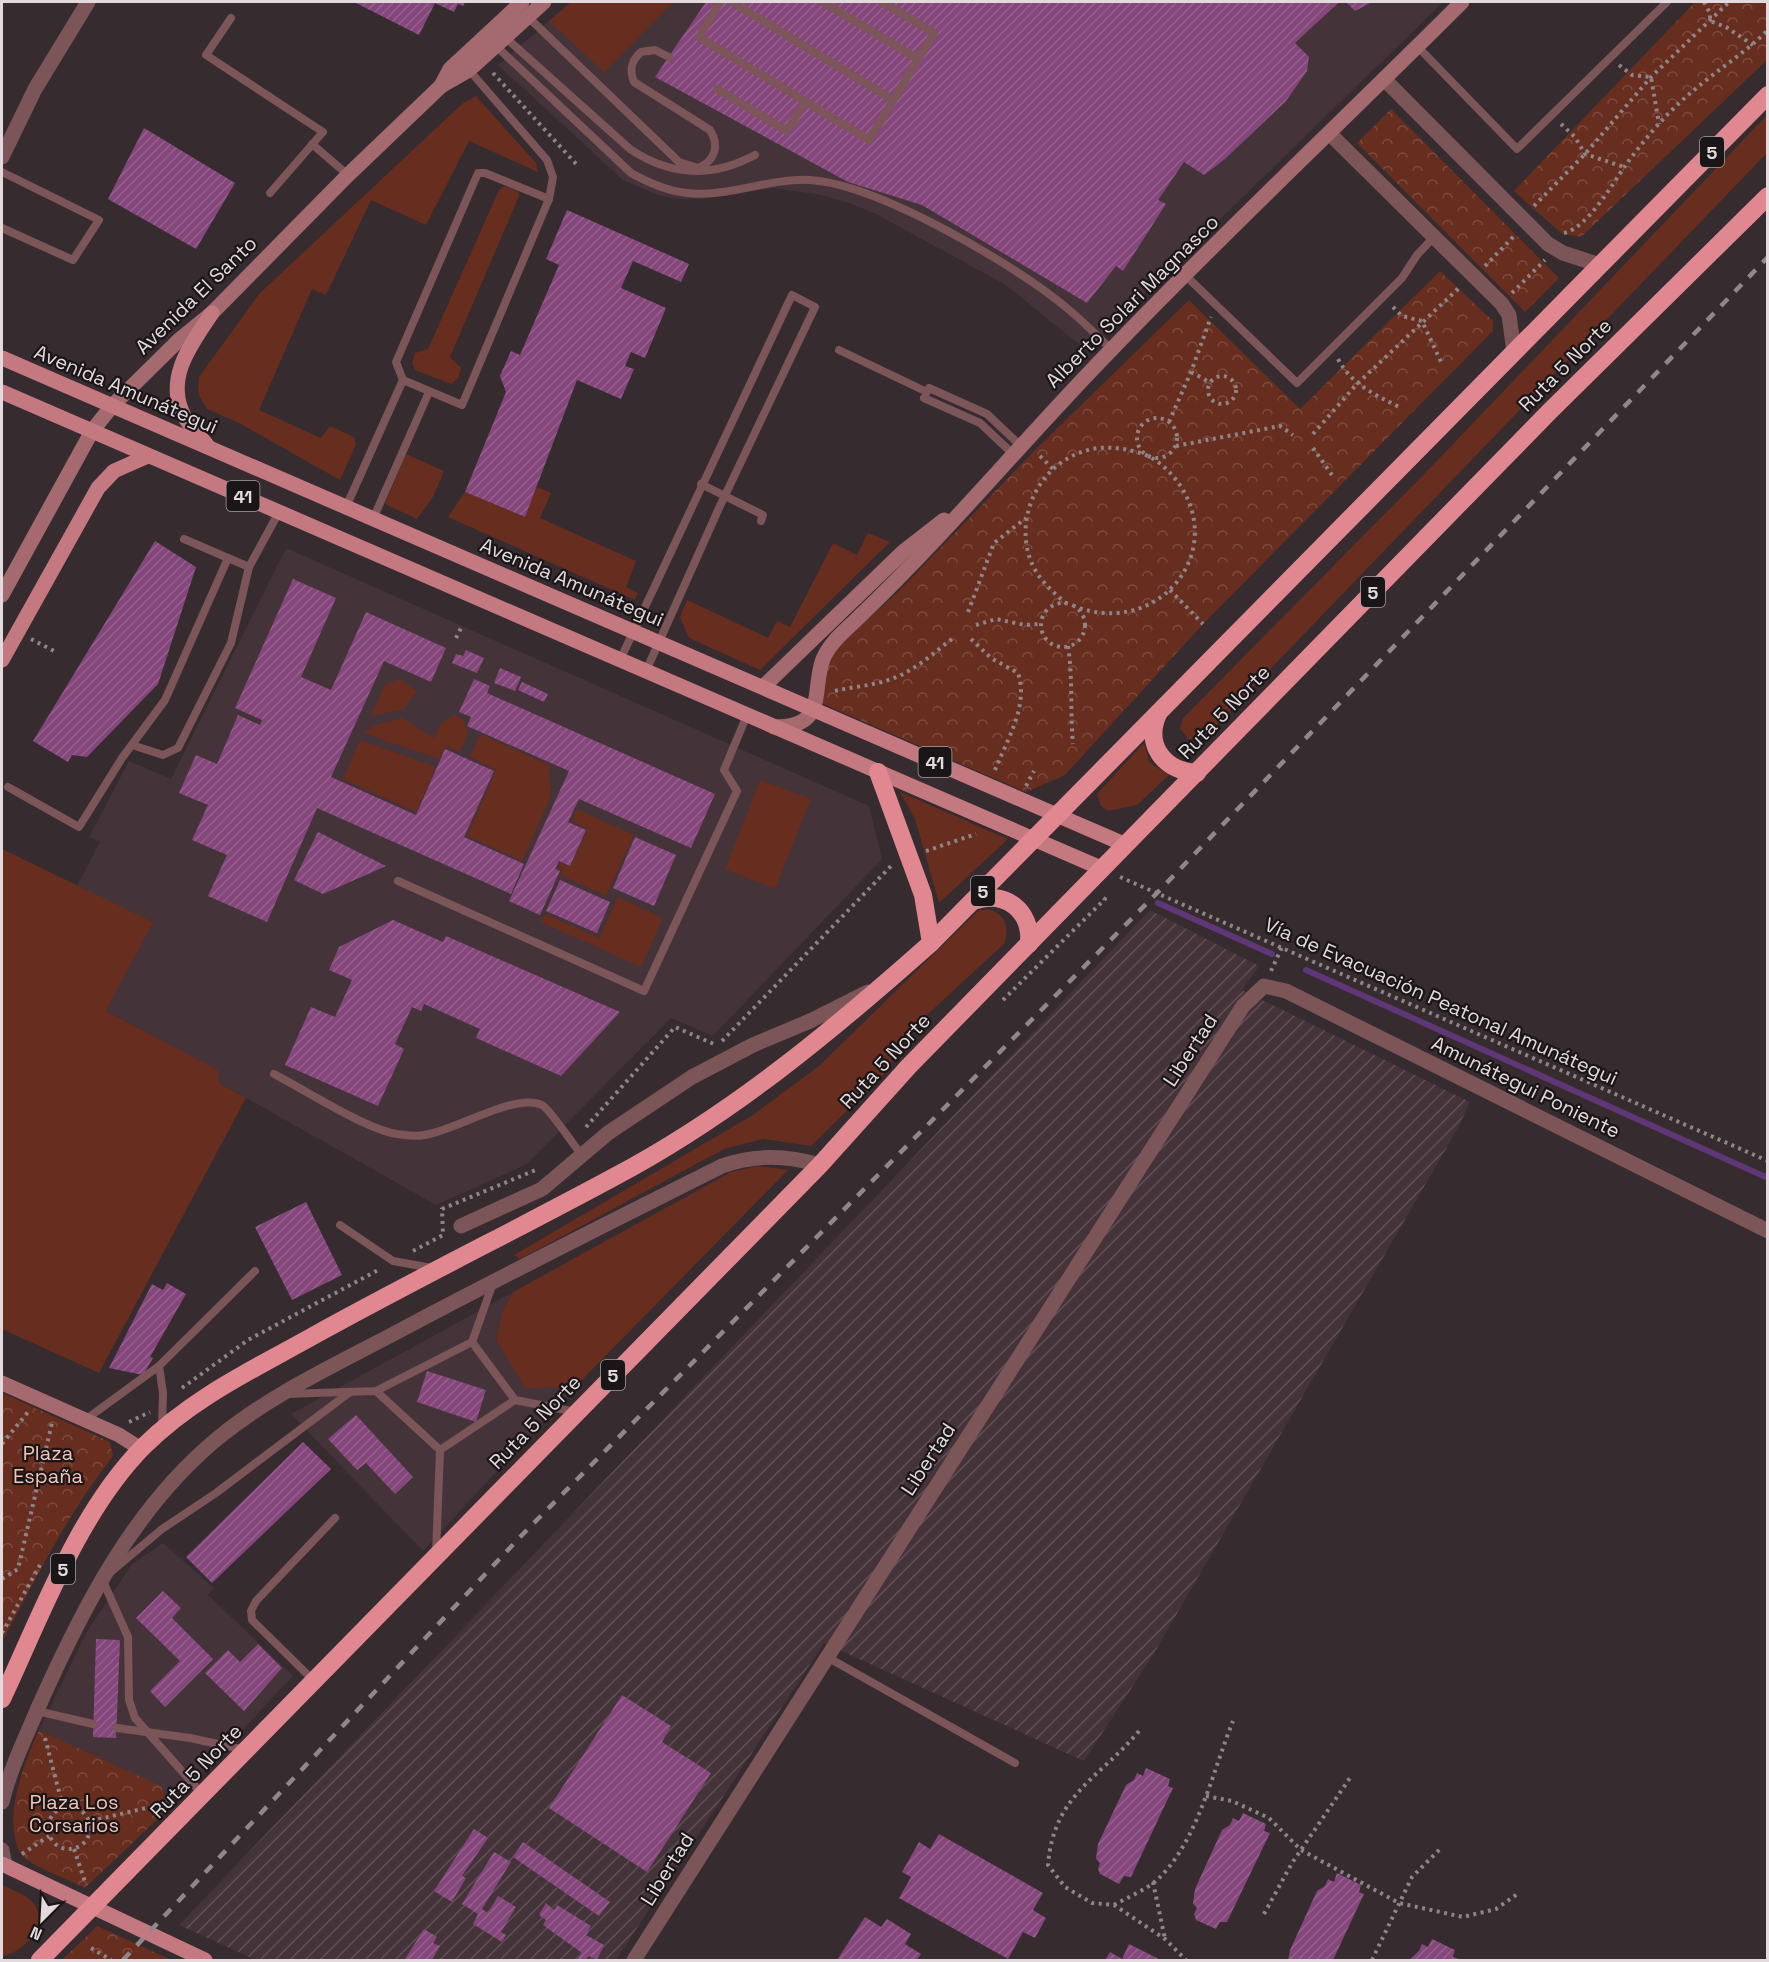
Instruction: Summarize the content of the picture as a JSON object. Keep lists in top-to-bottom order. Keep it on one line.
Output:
{"streets":{"highway":["5","Ruta 5 Norte"],"main road":["Avenida Amunátegui","41"],"street":["Avenida El Santo","Alberto Solari Magnasco","Libertad","Amunátegui Poniente"],"path":["Vía de Evacuación Peatonal Amunátegui"]},"crossings":[["5","Avenida Amunátegui"],["5","41"],["Avenida El Santo","Avenida Amunátegui"],["Avenida El Santo","41"],["Alberto Solari Magnasco","Avenida Amunátegui"],["Ruta 5 Norte","Avenida Amunátegui"],["Ruta 5 Norte","41"],["Ruta 5 Norte","Vía de Evacuación Peatonal Amunátegui"],["41","Vía de Evacuación Peatonal Amunátegui"],["Libertad","Amunátegui Poniente"]],"parks":["Plaza España","Plaza Los Corsarios"],"north":"bottom left"}
